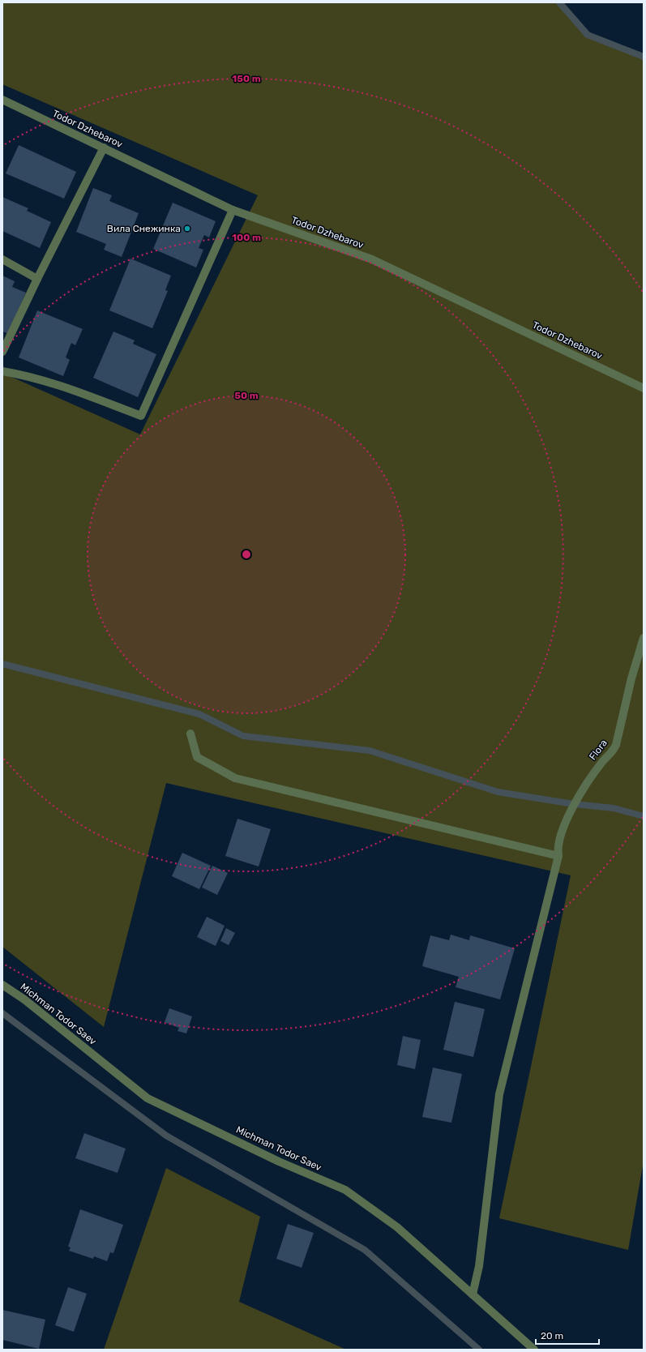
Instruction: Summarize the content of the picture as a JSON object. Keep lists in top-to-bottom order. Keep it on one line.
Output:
{"streets":{"street":["Todor Dzhebarov","Flora","Michman Todor Saev"]},"places":["Вила Снежинка"],"scale_bar":"20 m","rings":["150 m","100 m","50 m"]}
